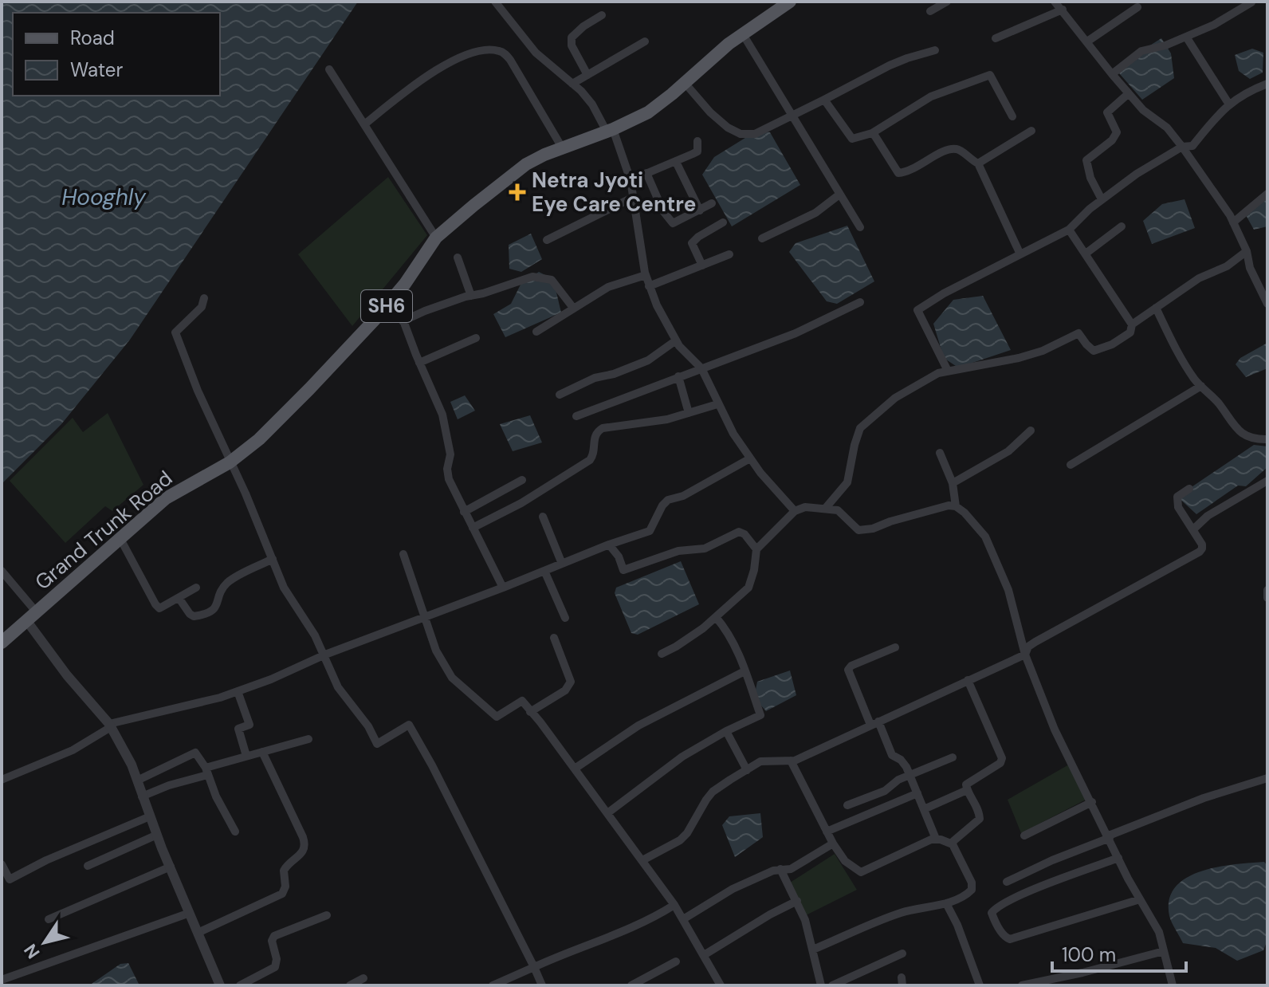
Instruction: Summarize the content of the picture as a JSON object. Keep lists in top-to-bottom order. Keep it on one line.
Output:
{"streets":{"main road":["SH6","Grand Trunk Road"]},"water":["Hooghly"],"places":{"health":["Netra Jyoti Eye Care Centre"]},"legend":["Road","Water"],"scale_bar":"100 m","north":"bottom left"}
